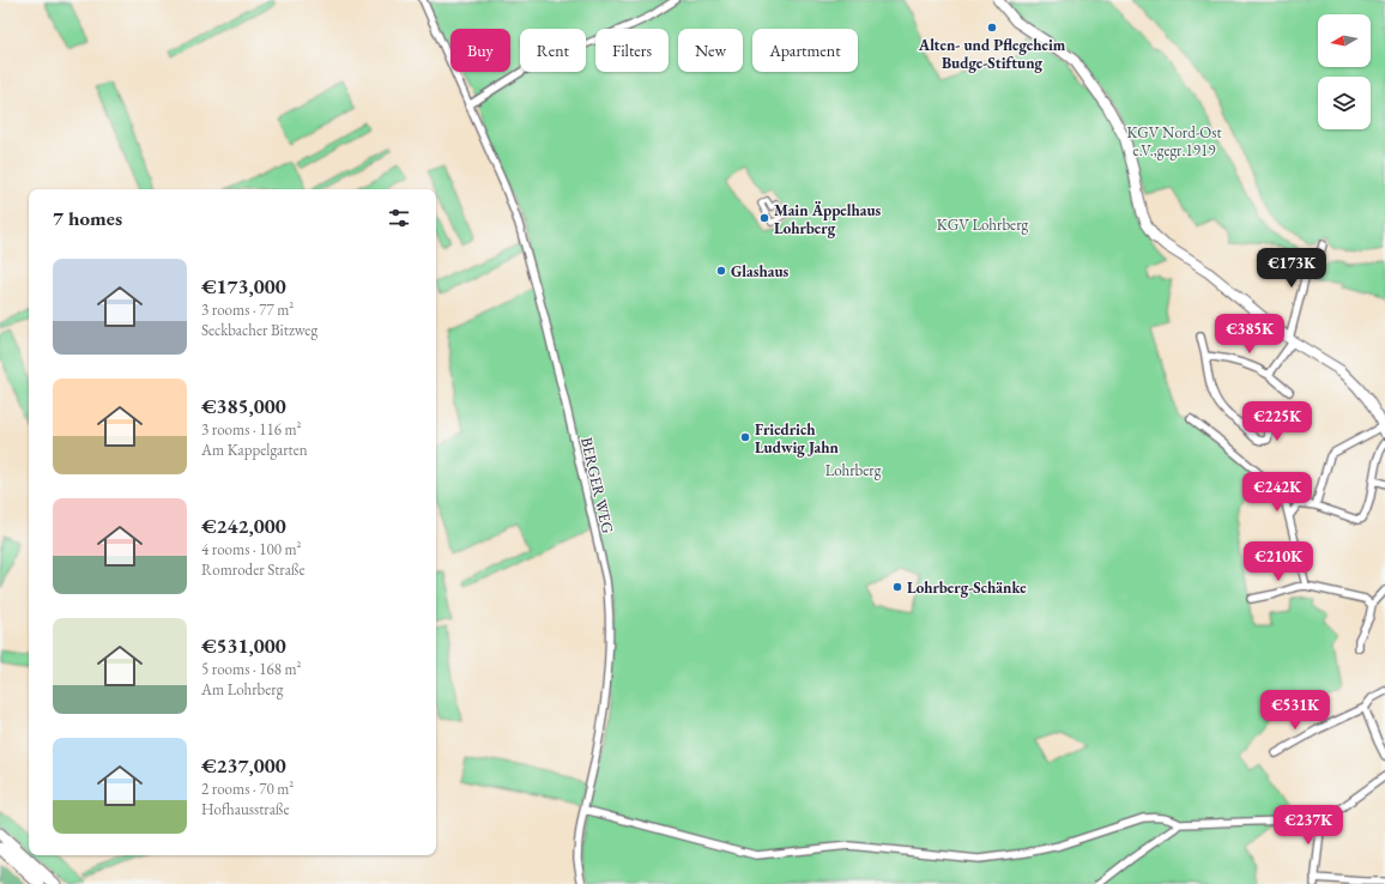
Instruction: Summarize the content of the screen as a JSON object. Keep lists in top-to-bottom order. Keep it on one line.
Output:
{"streets":{"street":["BERGER WEG"]},"parks":["KGV Nord-Ost e.V.,gegr.1919","KGV Lohrberg","Lohrberg"],"places":["Alten- und Pflegeheim Budge-Stiftung","Main Äppelhaus Lohrberg","Glashaus","Friedrich Ludwig Jahn","Lohrberg-Schänke"],"north":"left","page":{"chip":["Buy","Rent","Filters","New","Apartment"],"heading":"7 homes","list":[{"name":"€173,000","note":"3 rooms · 77 m² · Seckbacher Bitzweg"},{"name":"€385,000","note":"3 rooms · 116 m² · Am Kappelgarten"},{"name":"€242,000","note":"4 rooms · 100 m² · Romroder Straße"},{"name":"€531,000","note":"5 rooms · 168 m² · Am Lohrberg"},{"name":"€237,000","note":"2 rooms · 70 m² · Hofhausstraße"}],"price":["€173K","€385K","€225K","€242K","€210K","€531K","€237K"]}}
